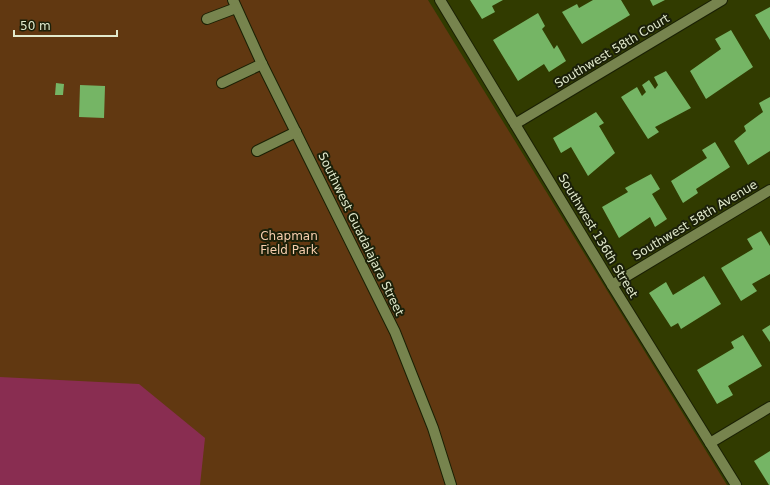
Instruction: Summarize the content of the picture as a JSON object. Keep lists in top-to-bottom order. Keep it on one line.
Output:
{"streets":{"street":["Southwest 58th Court","Southwest 58th Avenue","Southwest Guadalajara Street","Southwest 136th Street"]},"crossings":[["Southwest 58th Court","Southwest 136th Street"],["Southwest 58th Avenue","Southwest 136th Street"]],"parks":["Chapman Field Park"],"scale_bar":"50 m"}
